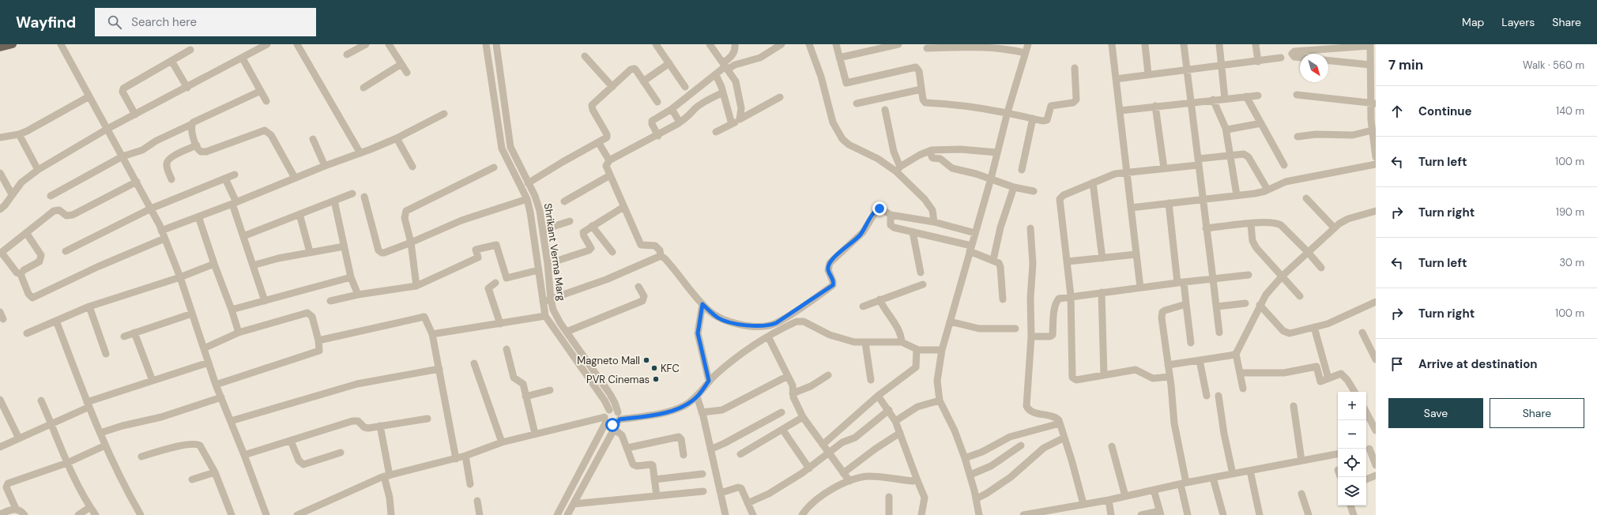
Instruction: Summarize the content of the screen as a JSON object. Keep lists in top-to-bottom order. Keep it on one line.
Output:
{"streets":{"street":["Shrikant Verma Marg"]},"places":["Magneto Mall","KFC","PVR Cinemas"],"north":"bottom right","page":{"header":"Wayfind","search":"Search here","nav":["Map","Layers","Share"],"heading":["7 min","Walk · 560 m"],"list":[["Continue","140 m"],["Turn left","100 m"],["Turn right","190 m"],["Turn left","30 m"],["Turn right","100 m"],"Arrive at destination"],"buttons":["Save","Share"],"map_buttons":["+","−"]}}
